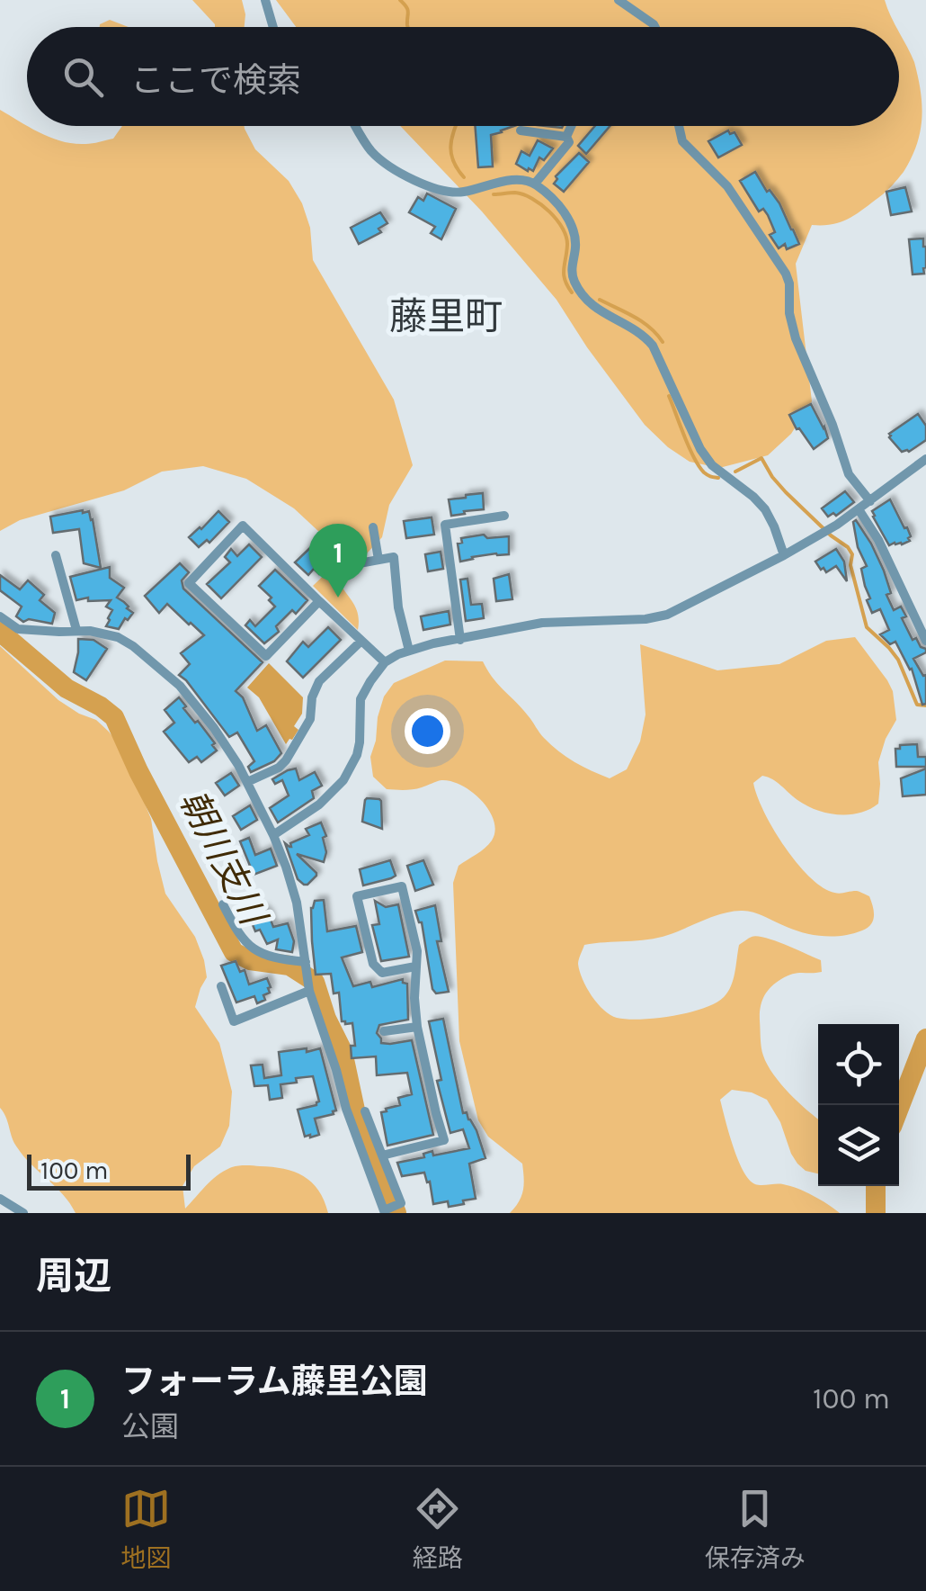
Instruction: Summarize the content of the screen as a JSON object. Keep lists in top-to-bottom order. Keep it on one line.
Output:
{"districts":["藤里町"],"water":["朝川支川"],"scale_bar":"100 m","page":{"search":"ここで検索","pins":"1","scale":"100 m","heading":"周辺","list":[{"mark":"1","name":"フォーラム藤里公園","note":"公園","value":"100 m"}],"nav":["地図","経路","保存済み"]}}
